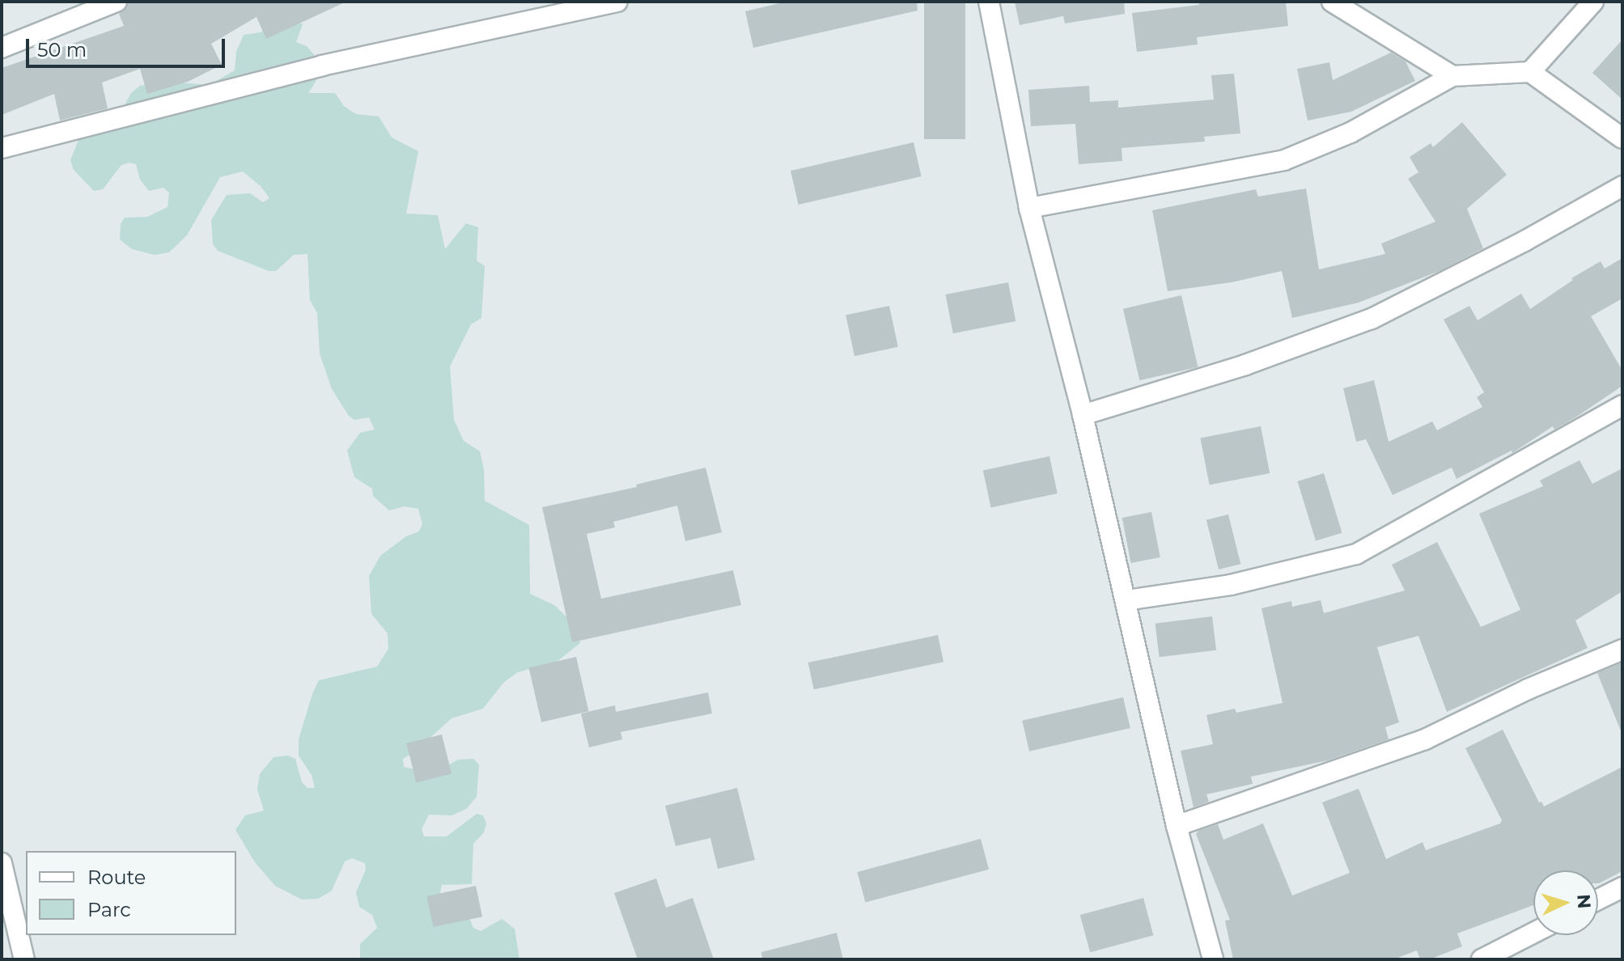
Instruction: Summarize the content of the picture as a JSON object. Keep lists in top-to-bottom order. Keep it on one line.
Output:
{"legend":["Route","Parc"],"scale_bar":"50 m","north":"right"}
